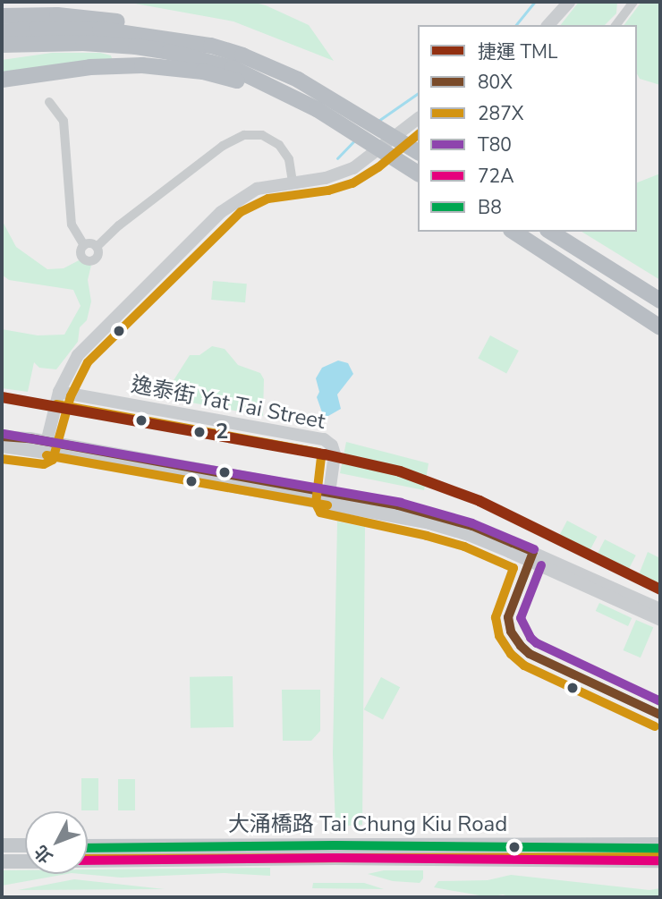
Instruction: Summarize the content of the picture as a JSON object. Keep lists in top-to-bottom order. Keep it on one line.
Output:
{"streets":{"main road":["大涌橋路 Tai Chung Kiu Road"],"street":["逸泰街 Yat Tai Street"]},"places":["2"],"lines":["transit line 287X","metro line TML","transit line T80","transit line 80X","transit line B8","transit line 72A"],"legend":["捷運 TML","80X","287X","T80","72A","B8"],"north":"bottom left"}
